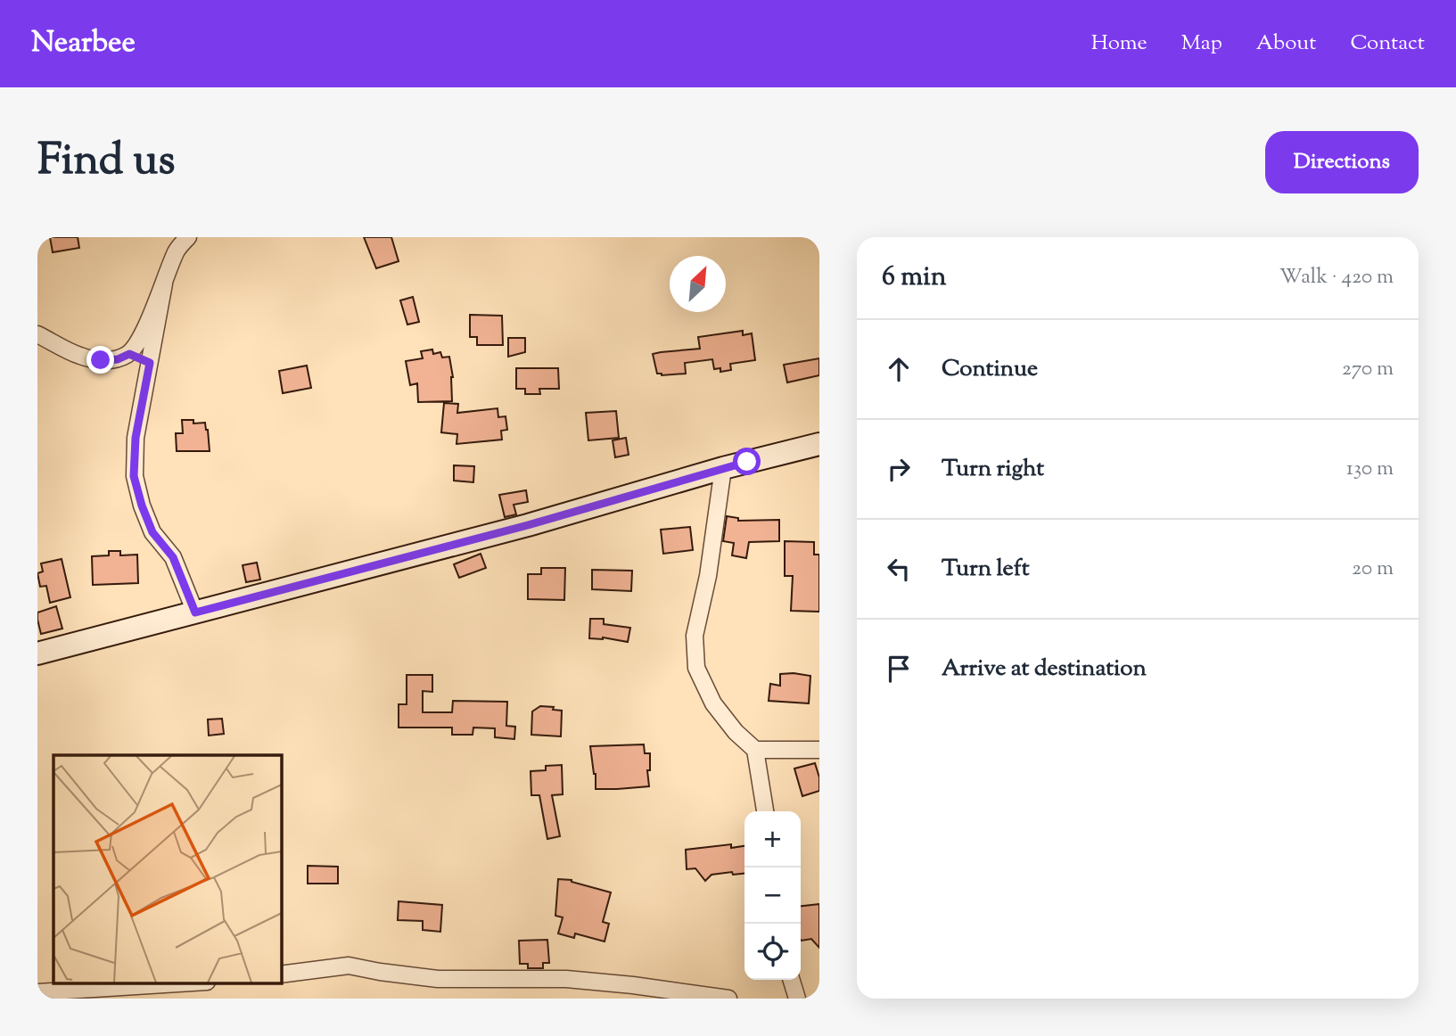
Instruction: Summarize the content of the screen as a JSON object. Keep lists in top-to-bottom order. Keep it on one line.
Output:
{"north":"top right","page":{"header":"Nearbee","nav":["Home","Map","About","Contact"],"title":"Find us","buttons":"Directions","heading":["6 min","Walk · 420 m"],"list":[["Continue","270 m"],["Turn right","130 m"],["Turn left","20 m"],"Arrive at destination"],"map_buttons":["+","−"]}}
